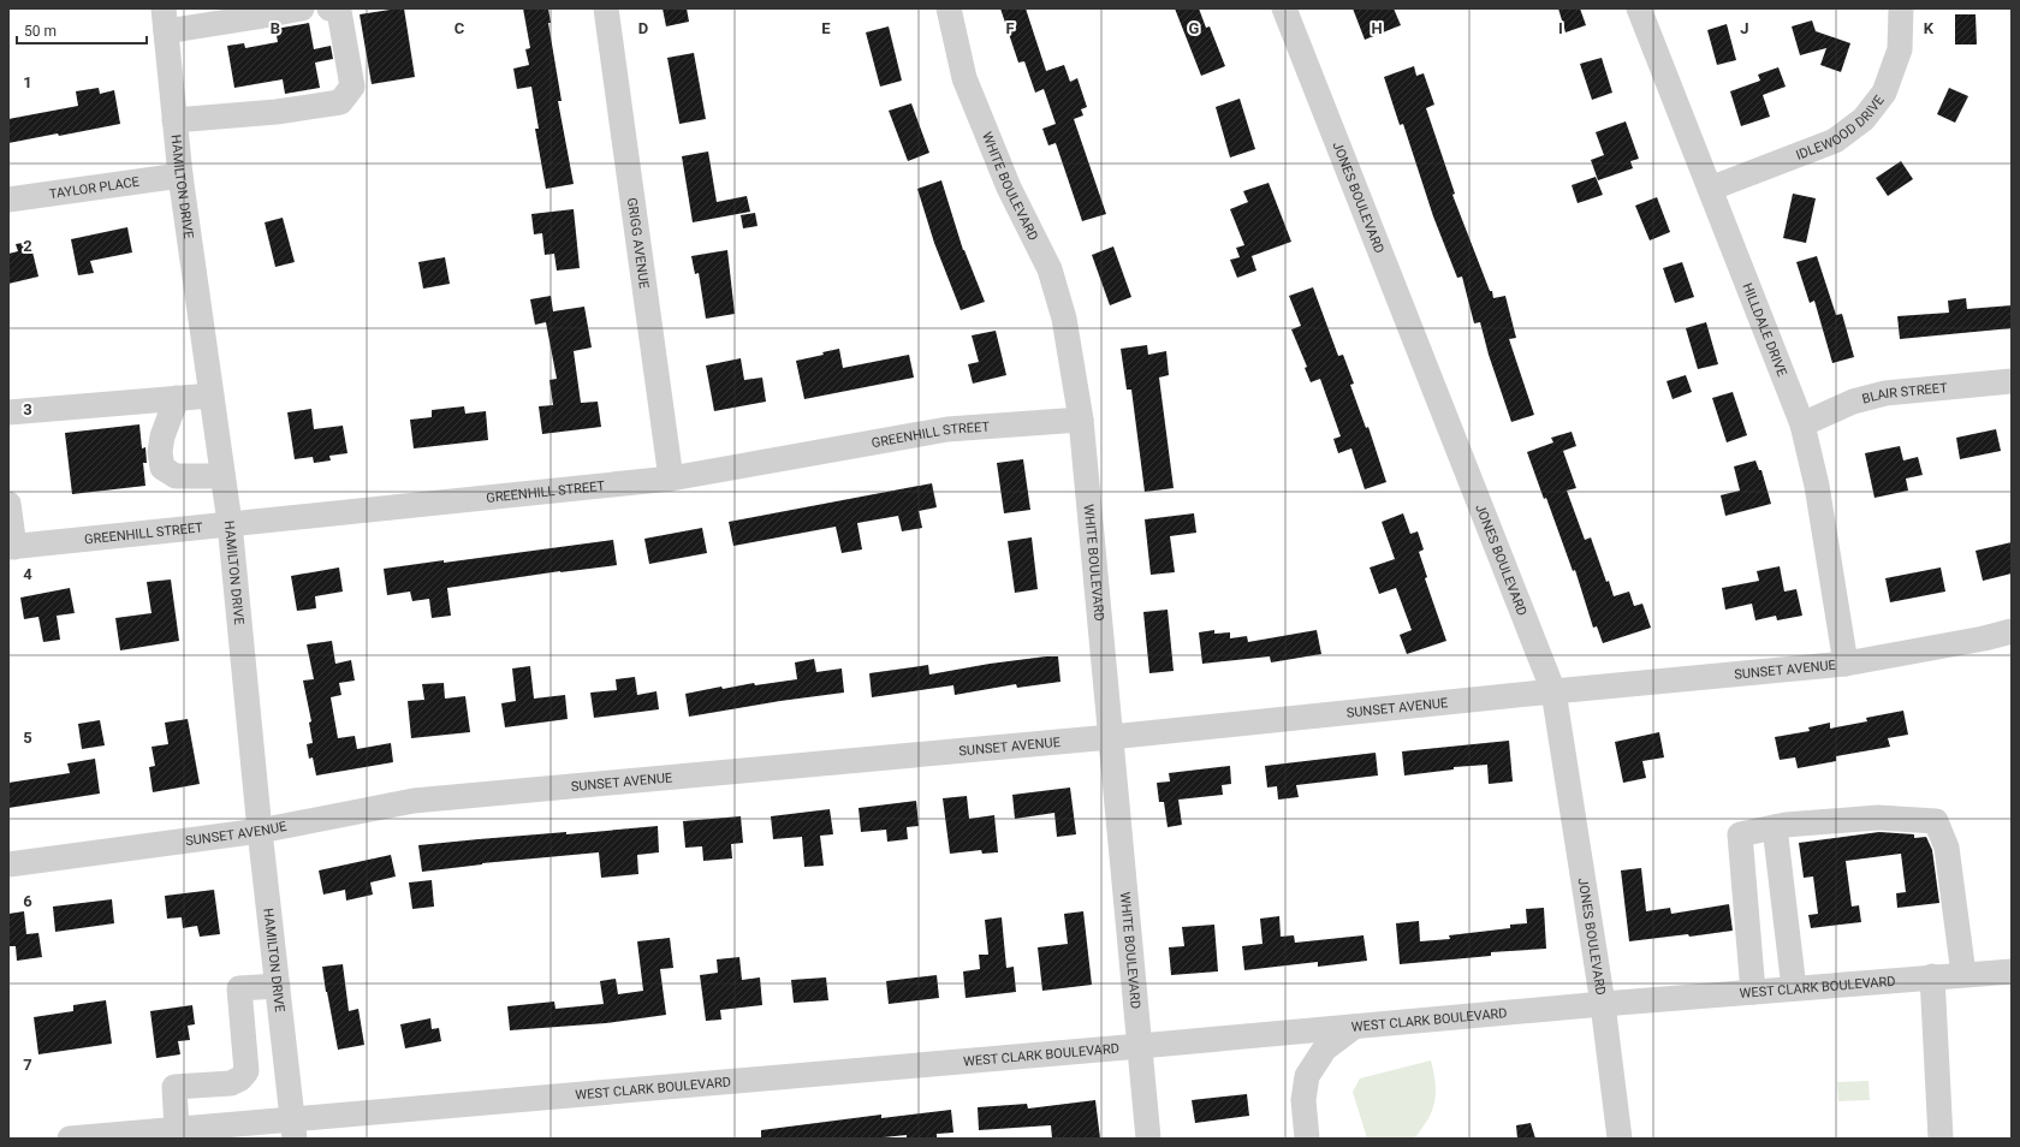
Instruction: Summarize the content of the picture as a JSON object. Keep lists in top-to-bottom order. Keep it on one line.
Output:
{"streets":{"street":["IDLEWOOD DRIVE","HAMILTON DRIVE","WHITE BOULEVARD","TAYLOR PLACE","JONES BOULEVARD","GRIGG AVENUE","HILLDALE DRIVE","BLAIR STREET","GREENHILL STREET","SUNSET AVENUE","WEST CLARK BOULEVARD"]},"crossings":[["IDLEWOOD DRIVE","HILLDALE DRIVE"],["HAMILTON DRIVE","TAYLOR PLACE"],["HAMILTON DRIVE","GREENHILL STREET"],["HAMILTON DRIVE","SUNSET AVENUE"],["HAMILTON DRIVE","WEST CLARK BOULEVARD"],["WHITE BOULEVARD","GREENHILL STREET"],["WHITE BOULEVARD","SUNSET AVENUE"],["WHITE BOULEVARD","WEST CLARK BOULEVARD"],["JONES BOULEVARD","SUNSET AVENUE"],["JONES BOULEVARD","WEST CLARK BOULEVARD"],["GRIGG AVENUE","GREENHILL STREET"],["HILLDALE DRIVE","BLAIR STREET"],["HILLDALE DRIVE","SUNSET AVENUE"]],"scale_bar":"50 m","grid":{"columns":["B","C","D","E","F","G","H","I","J","K"],"rows":["1","2","3","4","5","6","7"]}}
